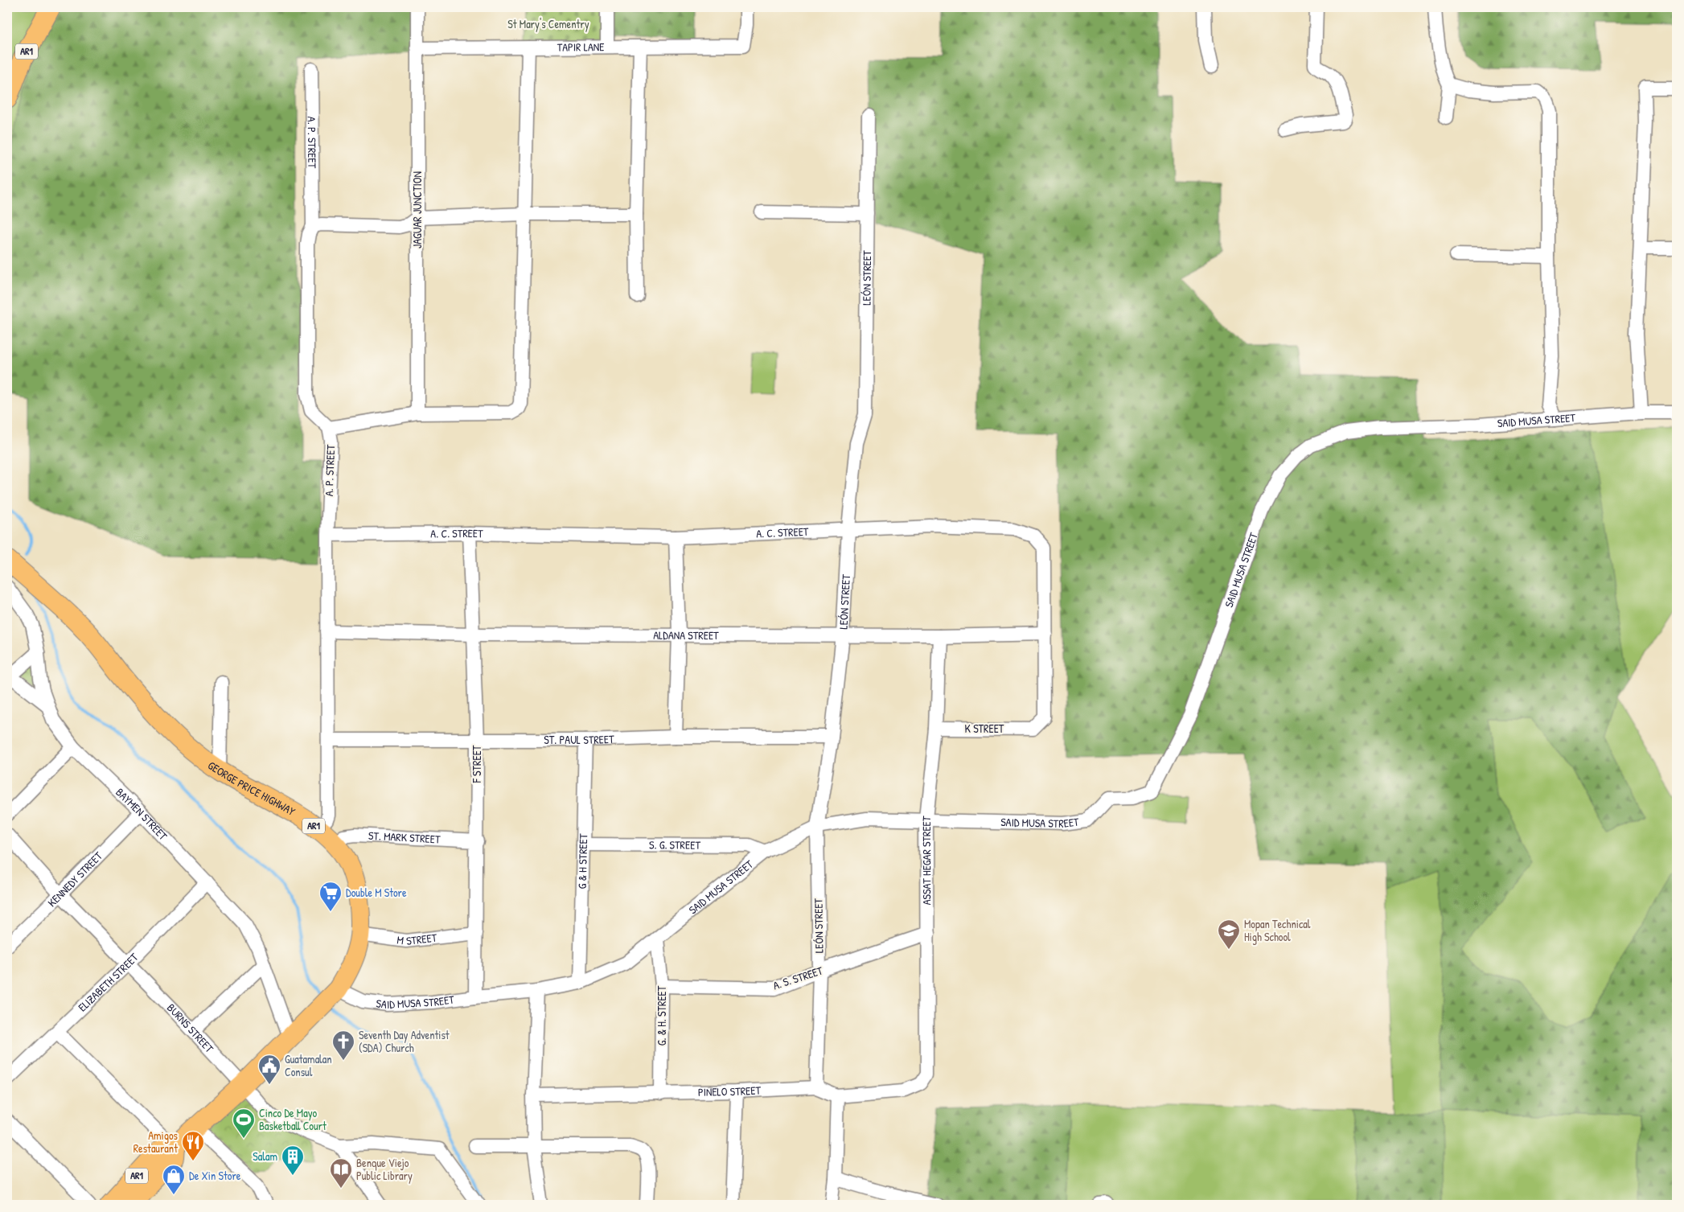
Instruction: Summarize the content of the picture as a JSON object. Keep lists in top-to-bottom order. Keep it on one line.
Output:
{"streets":{"highway":["AR1","GEORGE PRICE HIGHWAY"],"street":["TAPIR LANE","A. P. STREET","JAGUAR JUNCTION","LEÓN STREET","SAID MUSA STREET","A. C. STREET","ALDANA STREET","K STREET","ST. PAUL STREET","F STREET","BAYMEN STREET","ST. MARK STREET","S. G. STREET","ASSAT HEGAR STREET","G & H STREET","KENNEDY STREET","M STREET","A. S. STREET","ELIZABETH STREET","G. & H. STREET","BURNS STREET","PINELO STREET"]},"crossings":[["TAPIR LANE","JAGUAR JUNCTION"],["AR1","GEORGE PRICE HIGHWAY"],["A. P. STREET","A. C. STREET"],["A. P. STREET","ALDANA STREET"],["A. P. STREET","ST. PAUL STREET"],["A. P. STREET","GEORGE PRICE HIGHWAY"],["LEÓN STREET","SAID MUSA STREET"],["LEÓN STREET","A. C. STREET"],["LEÓN STREET","ALDANA STREET"],["LEÓN STREET","ST. PAUL STREET"],["LEÓN STREET","A. S. STREET"],["LEÓN STREET","PINELO STREET"],["SAID MUSA STREET","F STREET"],["SAID MUSA STREET","GEORGE PRICE HIGHWAY"],["SAID MUSA STREET","S. G. STREET"],["SAID MUSA STREET","ASSAT HEGAR STREET"],["SAID MUSA STREET","G & H STREET"],["SAID MUSA STREET","G. & H. STREET"],["A. C. STREET","ALDANA STREET"],["A. C. STREET","K STREET"],["A. C. STREET","F STREET"],["ALDANA STREET","F STREET"],["ALDANA STREET","ASSAT HEGAR STREET"],["K STREET","ASSAT HEGAR STREET"],["ST. PAUL STREET","F STREET"],["ST. PAUL STREET","G & H STREET"],["F STREET","ST. MARK STREET"],["F STREET","M STREET"],["GEORGE PRICE HIGHWAY","BAYMEN STREET"],["GEORGE PRICE HIGHWAY","ST. MARK STREET"],["GEORGE PRICE HIGHWAY","M STREET"],["GEORGE PRICE HIGHWAY","BURNS STREET"],["BAYMEN STREET","KENNEDY STREET"],["BAYMEN STREET","ELIZABETH STREET"],["S. G. STREET","G & H STREET"],["ASSAT HEGAR STREET","A. S. STREET"],["ASSAT HEGAR STREET","PINELO STREET"],["KENNEDY STREET","BURNS STREET"],["A. S. STREET","G. & H. STREET"],["ELIZABETH STREET","BURNS STREET"],["G. & H. STREET","PINELO STREET"]],"parks":["St Mary's Cementry"],"places":{"supermarket":["Double M Store"],"school or university":["Mopan Technical High School"],"church":["Seventh Day Adventist (SDA) Church"],"public building":["Guatamalan Consul"],"sports":["Cinco De Mayo Basketball Court"],"restaurant":["Amigos Restaurant"],"building":["Salam"],"library":["Benque Viejo Public Library"],"shop":["De Xin Store"]}}
